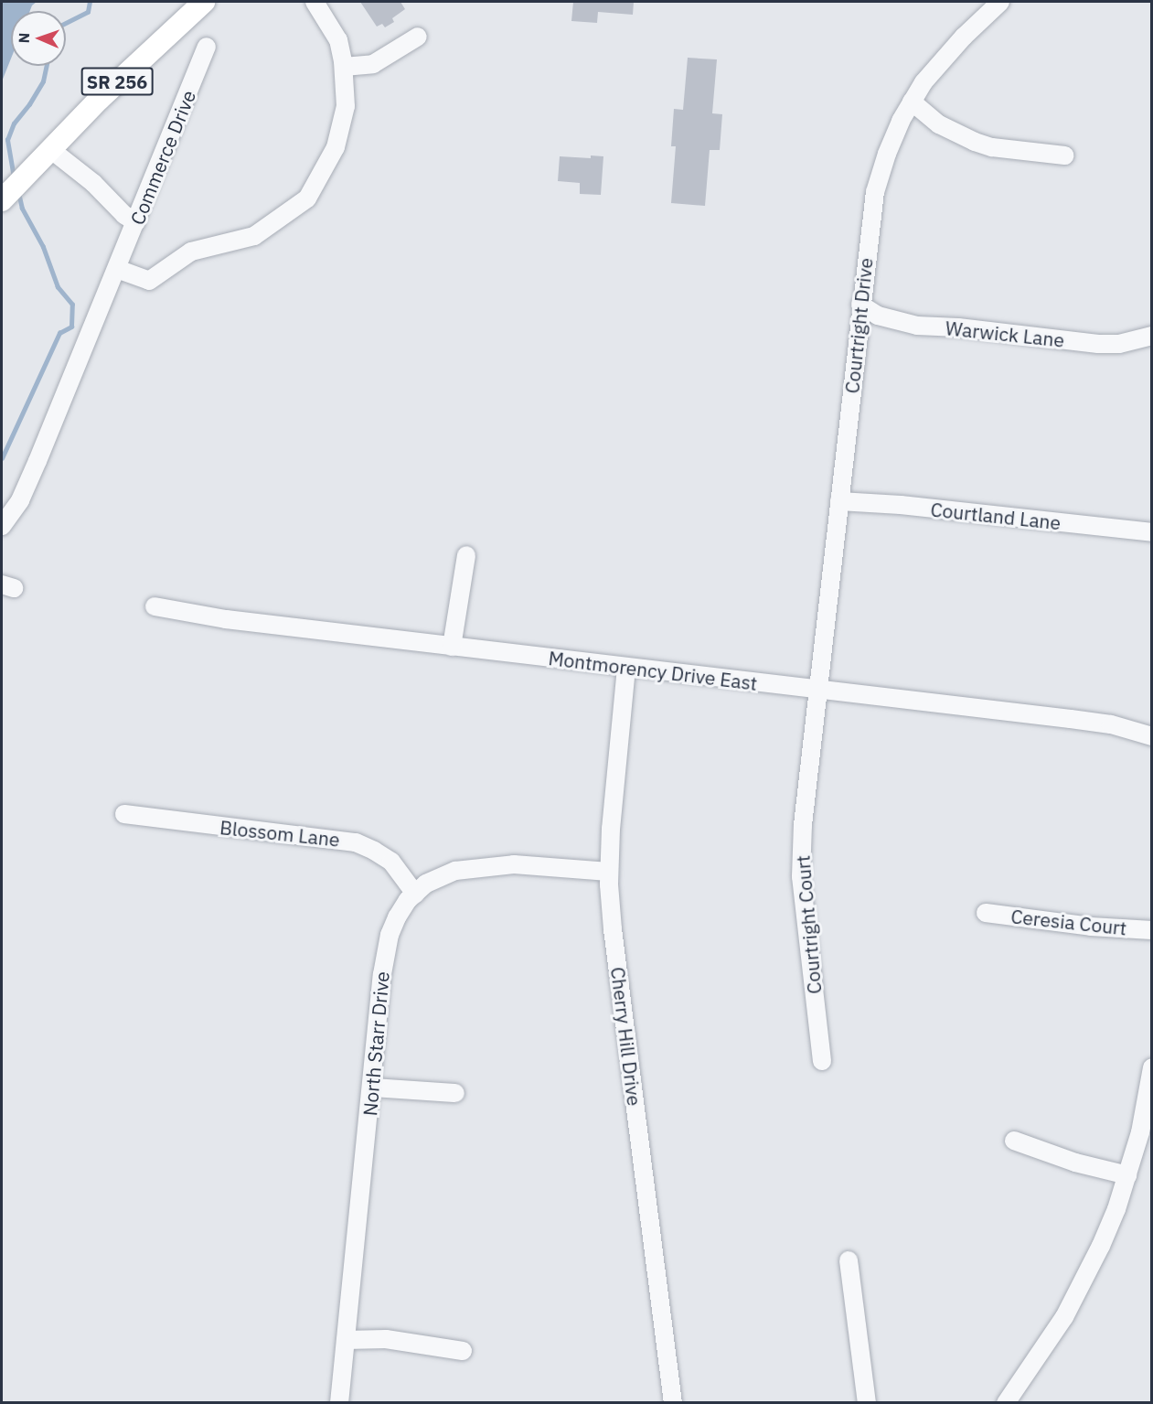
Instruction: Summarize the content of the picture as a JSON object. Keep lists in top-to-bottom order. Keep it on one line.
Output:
{"streets":{"main road":["SR 256"],"street":["Commerce Drive","Courtright Drive","Warwick Lane","Courtland Lane","Montmorency Drive East","Blossom Lane","Ceresia Court","Courtright Court","Cherry Hill Drive","North Starr Drive"]},"crossings":[["Courtright Drive","Warwick Lane"],["Courtright Drive","Courtland Lane"],["Courtright Drive","Montmorency Drive East"],["Courtright Drive","Courtright Court"],["Montmorency Drive East","Courtright Court"],["Montmorency Drive East","Cherry Hill Drive"],["Blossom Lane","North Starr Drive"],["Cherry Hill Drive","North Starr Drive"]],"north":"left"}
